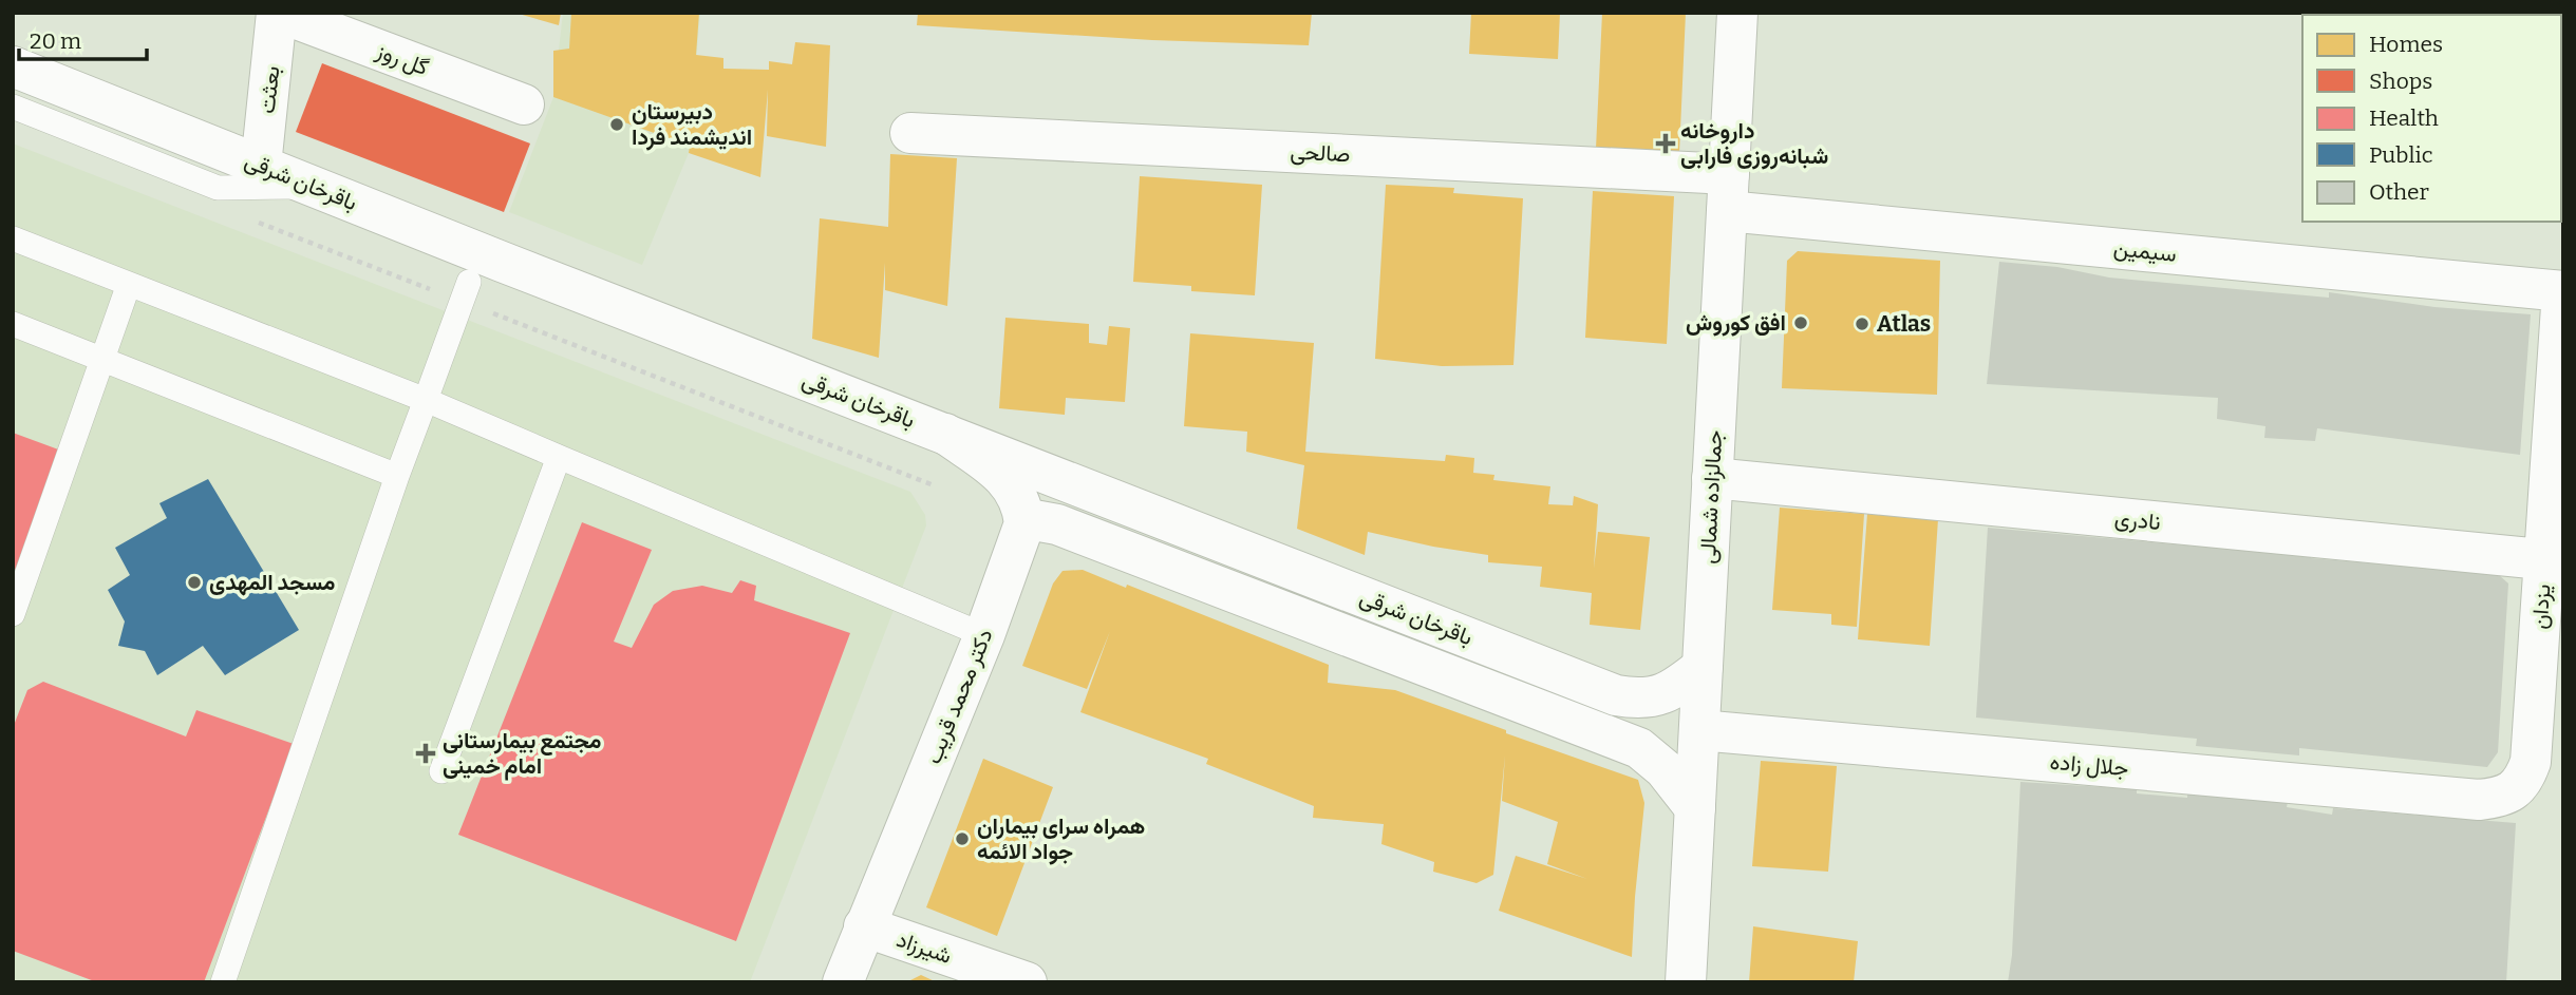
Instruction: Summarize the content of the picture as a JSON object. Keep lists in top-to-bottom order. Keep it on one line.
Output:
{"streets":{"street":["گل روز","بعثت","صالحی","باقرخان شرقی","سیمین","جمالزاده شمالی","نادری","یزدان","دکتر محمد قریب","جلال زاده","شیرزاد"]},"crossings":[["گل روز","بعثت"],["بعثت","باقرخان شرقی"],["صالحی","سیمین"],["صالحی","جمالزاده شمالی"],["باقرخان شرقی","جمالزاده شمالی"],["سیمین","جمالزاده شمالی"],["سیمین","یزدان"],["جمالزاده شمالی","نادری"],["جمالزاده شمالی","جلال زاده"],["نادری","یزدان"],["یزدان","جلال زاده"],["دکتر محمد قریب","شیرزاد"]],"places":{"other":["دبیرستان اندیشمند فردا","افق کوروش","Atlas","مسجد المهدی","همراه سرای بیماران جواد الائمه"],"health":["داروخانه شبانه‌روزی فارابی","مجتمع بیمارستانی امام خمینی"]},"legend":["Homes","Shops","Health","Public","Other"],"scale_bar":"20 m"}
